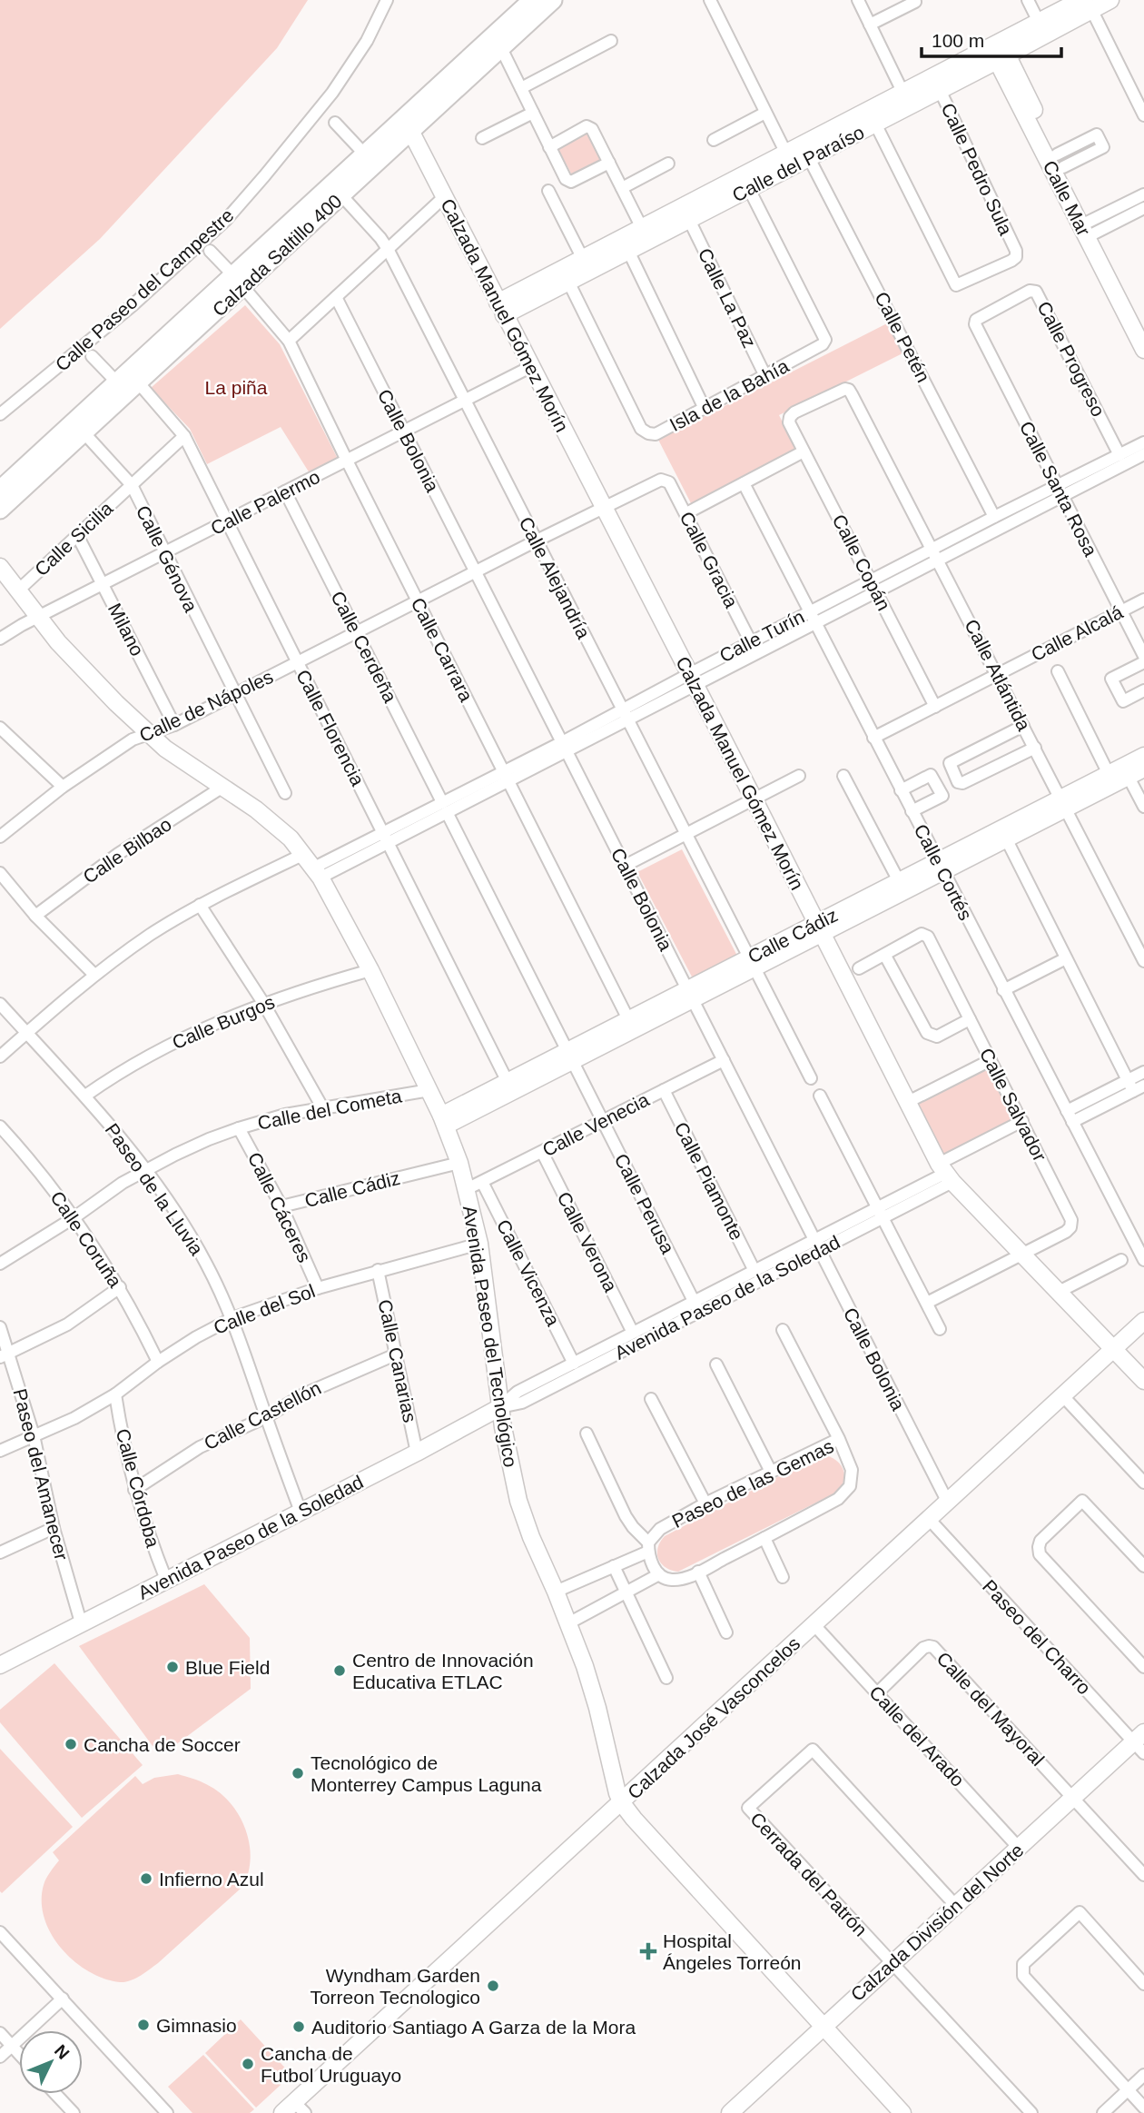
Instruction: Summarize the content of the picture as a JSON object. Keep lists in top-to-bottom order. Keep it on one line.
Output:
{"streets":{"main road":["Calzada Saltillo 400"],"street":["Calle del Paraíso","Calle Pedro Sula","Calle Mar","Calle Paseo del Campestre","Calle La Paz","Calzada Manuel Gómez Morín","Calle Petén","Calle Progreso","Isla de la Bahía","Calle Bolonia","Calle Santa Rosa","Calle Palermo","Calle Sicilia","Calle Génova","Calle Gracia","Calle Copán","Calle Alejandría","Milano","Calle Alcalá","Calle Turín","Calle Cerdeña","Calle Carrara","Calle Atlántida","Calle de Nápoles","Calle Florencia","Calle Bilbao","Calle Cortés","Calle Cádiz","Calle Burgos","Calle Salvador","Calle del Cometa","Calle Venecia","Calle Piamonte","Paseo de la Lluvia","Calle Perusa","Calle Cáceres","Calle Coruña","Calle Verona","Calle Vicenza","Avenida Paseo de la Soledad","Calle del Sol","Avenida Paseo del Tecnológico","Calle Canarias","Calle Castellón","Paseo del Amanecer","Paseo de las Gemas","Calle Córdoba","Paseo del Charro","Calle del Mayoral","Calzada José Vasconcelos","Calle del Arado","Cerrada del Patrón","Calzada División del Norte"]},"crossings":[["Calle del Paraíso","Calle Pedro Sula"],["Calle del Paraíso","Calle Mar"],["Calle del Paraíso","Calle La Paz"],["Calle del Paraíso","Calzada Manuel Gómez Morín"],["Calle del Paraíso","Calle Petén"],["Calle del Paraíso","Isla de la Bahía"],["Calzada Saltillo 400","Calzada Manuel Gómez Morín"],["Calzada Saltillo 400","Calle Génova"],["Calzada Saltillo 400","Calle Alejandría"],["Calzada Saltillo 400","Calle Carrara"],["Calzada Saltillo 400","Calle Florencia"],["Calle La Paz","Isla de la Bahía"],["Calzada Manuel Gómez Morín","Calle Palermo"],["Calzada Manuel Gómez Morín","Calle Turín"],["Calzada Manuel Gómez Morín","Calle de Nápoles"],["Calzada Manuel Gómez Morín","Calle Cádiz"],["Calzada Manuel Gómez Morín","Calle Salvador"],["Calzada Manuel Gómez Morín","Avenida Paseo de la Soledad"],["Calzada Manuel Gómez Morín","Calzada José Vasconcelos"],["Calle Petén","Calle Turín"],["Calle Progreso","Calle Santa Rosa"],["Calle Progreso","Calle Turín"],["Calle Bolonia","Calle Palermo"],["Calle Bolonia","Calle Turín"],["Calle Bolonia","Calle de Nápoles"],["Calle Bolonia","Calle Cádiz"],["Calle Bolonia","Calle Venecia"],["Calle Bolonia","Avenida Paseo de la Soledad"],["Calle Bolonia","Calzada José Vasconcelos"],["Calle Santa Rosa","Calle Alcalá"],["Calle Santa Rosa","Calle Turín"],["Calle Palermo","Calle Génova"],["Calle Palermo","Calle Alejandría"],["Calle Palermo","Milano"],["Calle Palermo","Calle Cerdeña"],["Calle Palermo","Calle Carrara"],["Calle Palermo","Calle Florencia"],["Calle Palermo","Avenida Paseo del Tecnológico"],["Calle Sicilia","Calle Génova"],["Calle Sicilia","Milano"],["Calle Sicilia","Calle Florencia"],["Calle Sicilia","Avenida Paseo del Tecnológico"],["Calle Génova","Calle de Nápoles"],["Calle Gracia","Calle Turín"],["Calle Gracia","Calle de Nápoles"],["Calle Copán","Calle Alcalá"],["Calle Copán","Calle Turín"],["Calle Copán","Calle Atlántida"],["Calle Alejandría","Calle Turín"],["Calle Alejandría","Calle de Nápoles"],["Calle Alejandría","Calle Cádiz"],["Milano","Calle de Nápoles"],["Calle Alcalá","Calle Atlántida"],["Calle Alcalá","Calle Cortés"],["Calle Turín","Calle Cerdeña"],["Calle Turín","Calle Carrara"],["Calle Turín","Calle Atlántida"],["Calle Turín","Calle Florencia"],["Calle Turín","Calle Cortés"],["Calle Turín","Avenida Paseo del Tecnológico"],["Calle Cerdeña","Calle de Nápoles"],["Calle Cerdeña","Calle Cádiz"],["Calle Cerdeña","Calle Perusa"],["Calle Carrara","Calle de Nápoles"],["Calle Carrara","Calle Cádiz"],["Calle Atlántida","Calle Cádiz"],["Calle de Nápoles","Calle Florencia"],["Calle de Nápoles","Avenida Paseo del Tecnológico"],["Calle Florencia","Calle Cádiz"],["Calle Bilbao","Avenida Paseo del Tecnológico"],["Calle Cortés","Calle Cádiz"],["Calle Cádiz","Calle Perusa"],["Calle Cádiz","Calle Cáceres"],["Calle Cádiz","Avenida Paseo del Tecnológico"],["Calle Burgos","Paseo de la Lluvia"],["Calle Burgos","Avenida Paseo del Tecnológico"],["Calle Salvador","Avenida Paseo de la Soledad"],["Calle del Cometa","Paseo de la Lluvia"],["Calle del Cometa","Calle Cáceres"],["Calle del Cometa","Calle Coruña"],["Calle del Cometa","Avenida Paseo del Tecnológico"],["Calle Venecia","Calle Piamonte"],["Calle Venecia","Calle Perusa"],["Calle Venecia","Calle Verona"],["Calle Venecia","Calle Vicenza"],["Calle Venecia","Avenida Paseo del Tecnológico"],["Calle Piamonte","Avenida Paseo de la Soledad"],["Paseo de la Lluvia","Avenida Paseo de la Soledad"],["Paseo de la Lluvia","Calle del Sol"],["Paseo de la Lluvia","Calle Castellón"],["Calle Perusa","Avenida Paseo de la Soledad"],["Calle Cáceres","Calle del Sol"],["Calle Coruña","Calle del Sol"],["Calle Verona","Avenida Paseo de la Soledad"],["Calle Vicenza","Avenida Paseo de la Soledad"],["Avenida Paseo de la Soledad","Avenida Paseo del Tecnológico"],["Avenida Paseo de la Soledad","Calle Canarias"],["Avenida Paseo de la Soledad","Paseo del Amanecer"],["Avenida Paseo de la Soledad","Calle Córdoba"],["Calle del Sol","Avenida Paseo del Tecnológico"],["Calle del Sol","Calle Canarias"],["Calle del Sol","Paseo del Amanecer"],["Calle del Sol","Calle Córdoba"],["Avenida Paseo del Tecnológico","Paseo de las Gemas"],["Avenida Paseo del Tecnológico","Calzada José Vasconcelos"],["Avenida Paseo del Tecnológico","Calzada División del Norte"],["Calle Canarias","Calle Castellón"],["Calle Castellón","Calle Córdoba"],["Paseo del Charro","Calzada José Vasconcelos"],["Paseo del Charro","Calzada División del Norte"],["Calle del Mayoral","Calle del Arado"],["Calle del Mayoral","Calzada División del Norte"],["Calzada José Vasconcelos","Calle del Arado"],["Calle del Arado","Calzada División del Norte"],["Cerrada del Patrón","Calzada División del Norte"]],"parks":["La piña"],"places":{"other":["Blue Field","Centro de Innovación Educativa ETLAC","Cancha de Soccer","Tecnológico de Monterrey Campus Laguna","Infierno Azul","Wyndham Garden Torreon Tecnologico","Gimnasio","Auditorio Santiago A Garza de la Mora","Cancha de Futbol Uruguayo"],"health":["Hospital Ángeles Torreón"]},"scale_bar":"100 m","north":"top right"}
